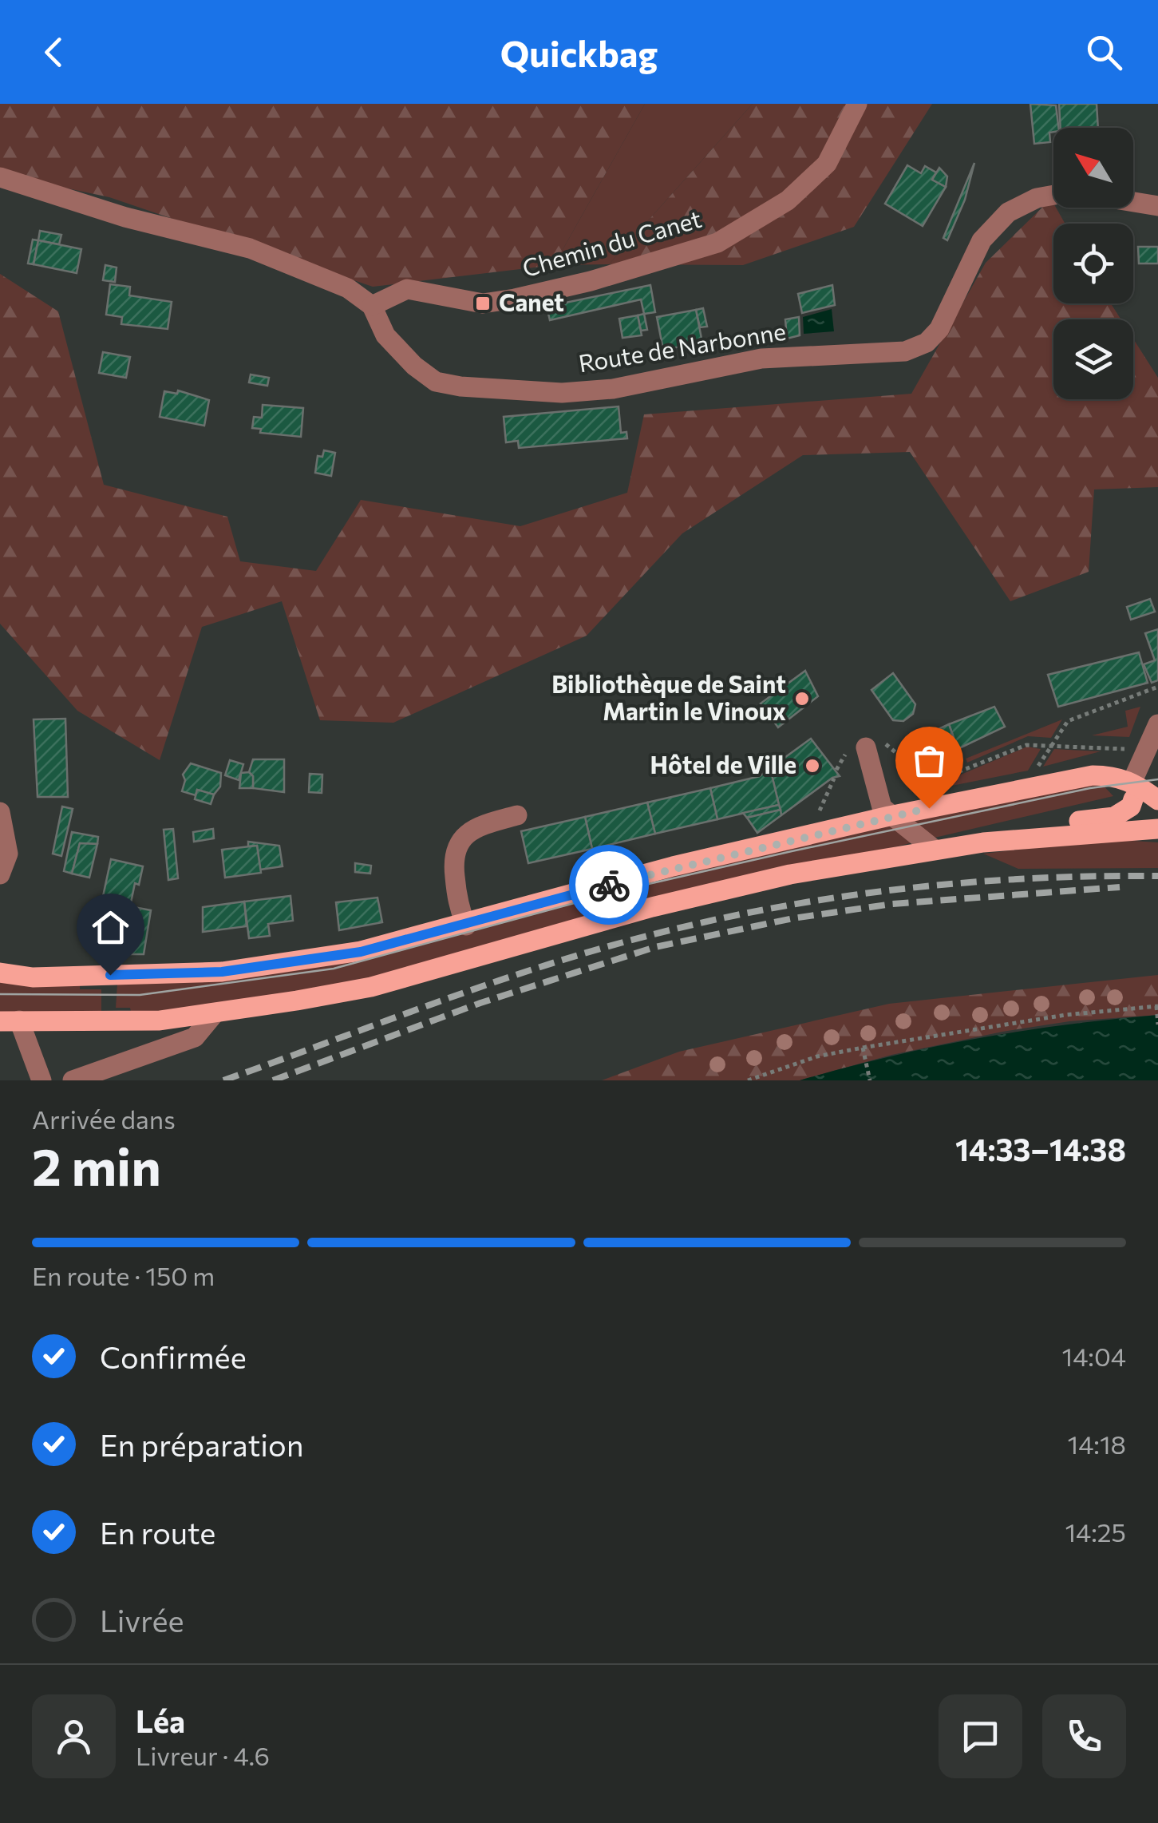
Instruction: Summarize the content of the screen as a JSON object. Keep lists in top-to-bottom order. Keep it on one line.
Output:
{"streets":{"street":["Chemin du Canet","Route de Narbonne"]},"crossings":[["Chemin du Canet","Route de Narbonne"]],"places":{"transit":["Canet"],"other":["Bibliothèque de Saint Martin le Vinoux","Hôtel de Ville"]},"north":"top left","page":{"header":"Quickbag","heading":["2 min","Arrivée dans","14:33–14:38"],"panel":["Léa","Livreur · 4.6"],"bar":"En route · 150 m","list":[["Confirmée","14:04"],["En préparation","14:18"],["En route","14:25"],"Livrée"]}}
